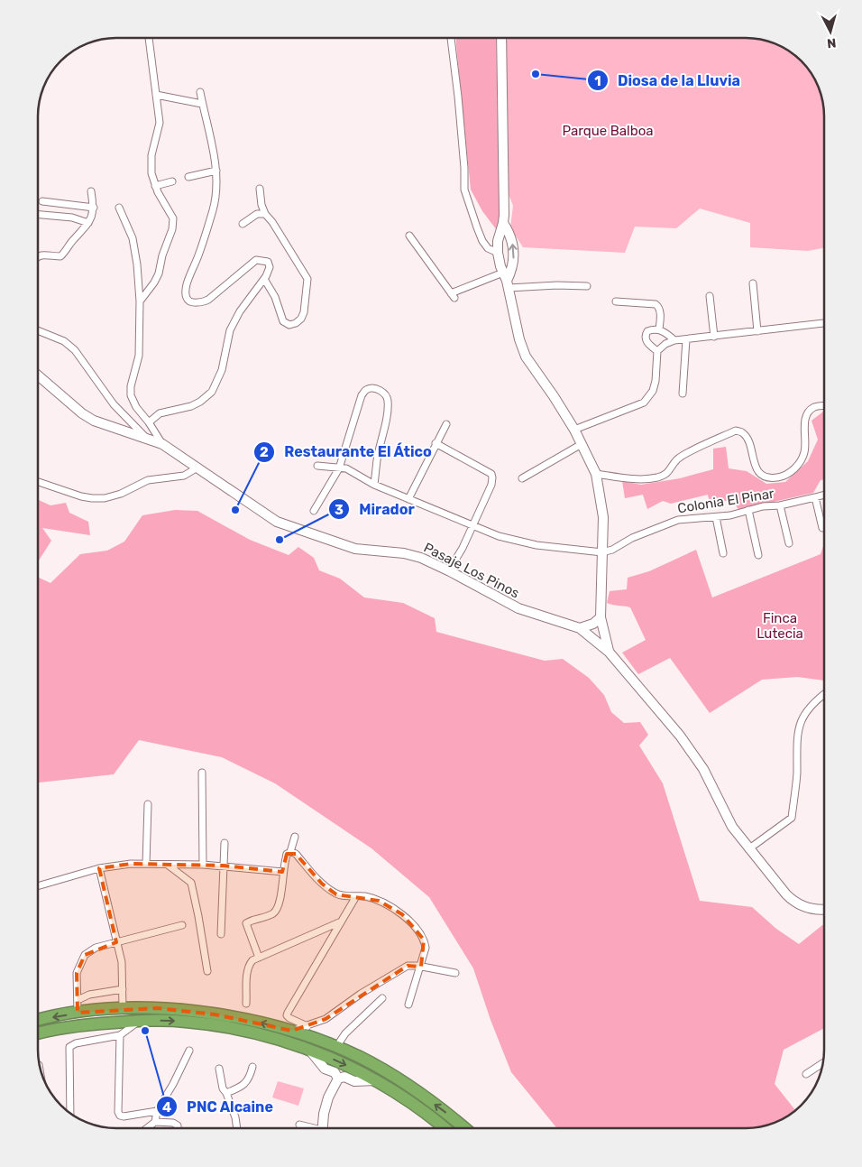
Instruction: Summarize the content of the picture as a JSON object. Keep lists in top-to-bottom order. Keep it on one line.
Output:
{"streets":{"main road":["Pasaje Los Pinos"],"street":["Colonia El Pinar"]},"parks":["Parque Balboa","Finca Lutecia"],"places":["Diosa de la Lluvia","Restaurante El Ático","Mirador","PNC Alcaine"],"north":"bottom"}
